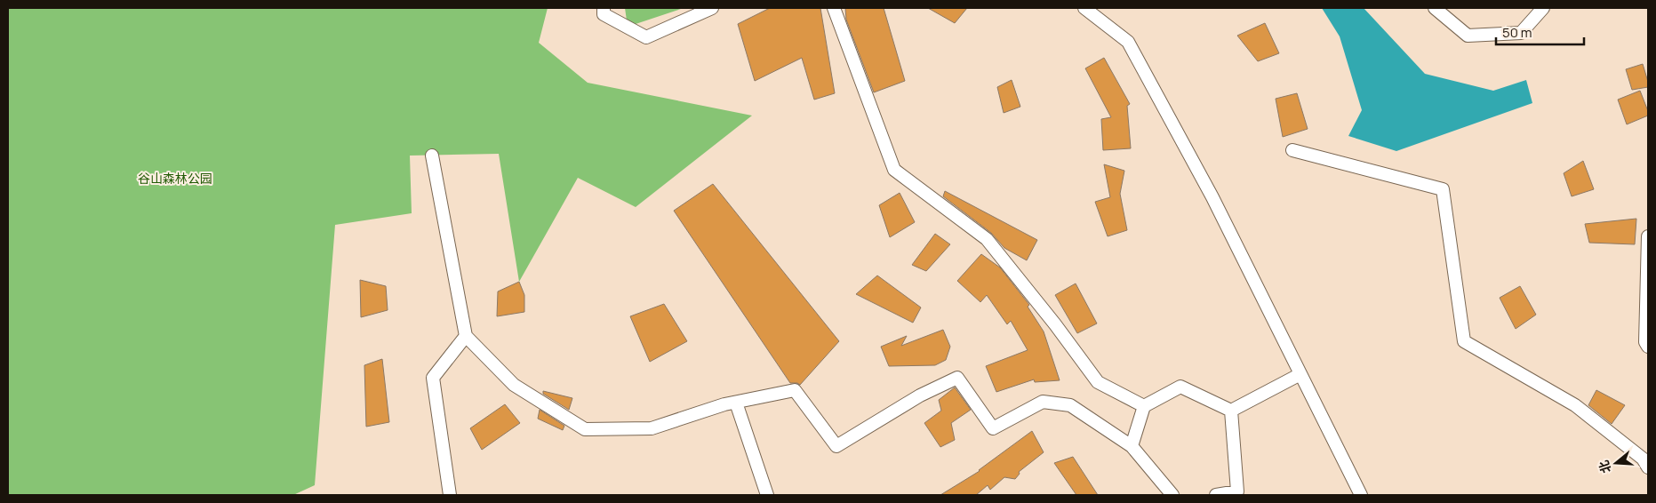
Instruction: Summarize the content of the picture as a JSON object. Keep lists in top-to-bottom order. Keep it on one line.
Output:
{"parks":["谷山森林公园"],"scale_bar":"50 m","north":"left"}
